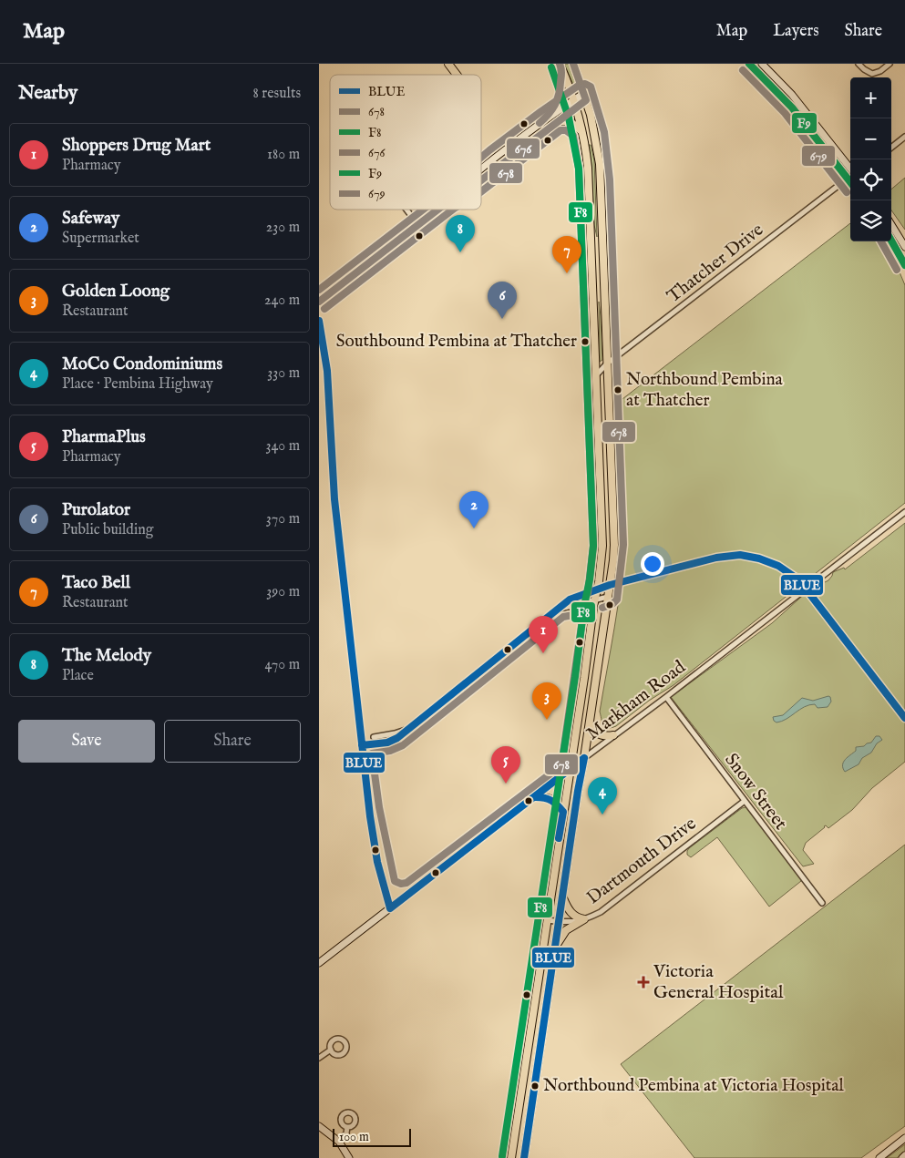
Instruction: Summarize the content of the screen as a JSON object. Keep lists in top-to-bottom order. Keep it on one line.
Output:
{"streets":{"street":["Thatcher Drive","Markham Road","Snow Street","Dartmouth Drive"]},"crossings":[["Markham Road","Snow Street"],["Snow Street","Dartmouth Drive"]],"places":{"other":["Southbound Pembina at Thatcher","Northbound Pembina at Thatcher","Northbound Pembina at Victoria Hospital"],"health":["Victoria General Hospital"]},"lines":["transit line 676","transit line F9","transit line F8","transit line 679","transit line 678","transit line BLUE"],"legend":["BLUE","678","F8","676","F9","679"],"scale_bar":"100 m","page":{"header":"Map","nav":["Map","Layers","Share"],"heading":["Nearby","8 results"],"map_buttons":["+","−"],"list":[{"mark":"1","name":"Shoppers Drug Mart","note":"Pharmacy","value":"180 m"},{"mark":"2","name":"Safeway","note":"Supermarket","value":"230 m"},{"mark":"3","name":"Golden Loong","note":"Restaurant","value":"240 m"},{"mark":"4","name":"MoCo Condominiums","note":"Place · Pembina Highway","value":"330 m"},{"mark":"5","name":"PharmaPlus","note":"Pharmacy","value":"340 m"},{"mark":"6","name":"Purolator","note":"Public building","value":"370 m"},{"mark":"7","name":"Taco Bell","note":"Restaurant","value":"390 m"},{"mark":"8","name":"The Melody","note":"Place","value":"470 m"}],"pins":["8","7","6","2","1","3","5","4"],"buttons":["Save","Share"],"scale":"100 m"}}
